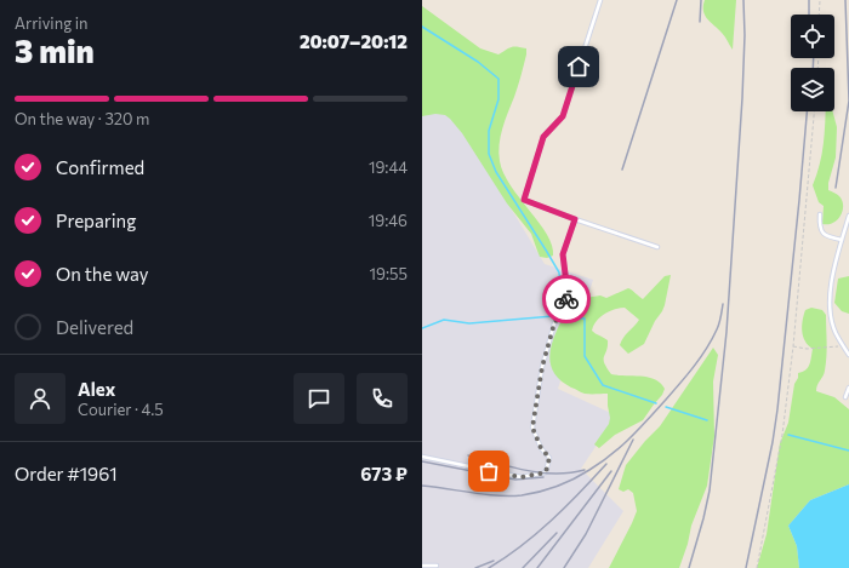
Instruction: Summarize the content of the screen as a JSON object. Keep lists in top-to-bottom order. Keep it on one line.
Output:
{"page":{"heading":["3 min","Arriving in","20:07–20:12"],"panel":["Alex","Courier · 4.5","Order #1961","673 ₽"],"bar":"On the way · 320 m","list":[["Confirmed","19:44"],["Preparing","19:46"],["On the way","19:55"],"Delivered"]}}
